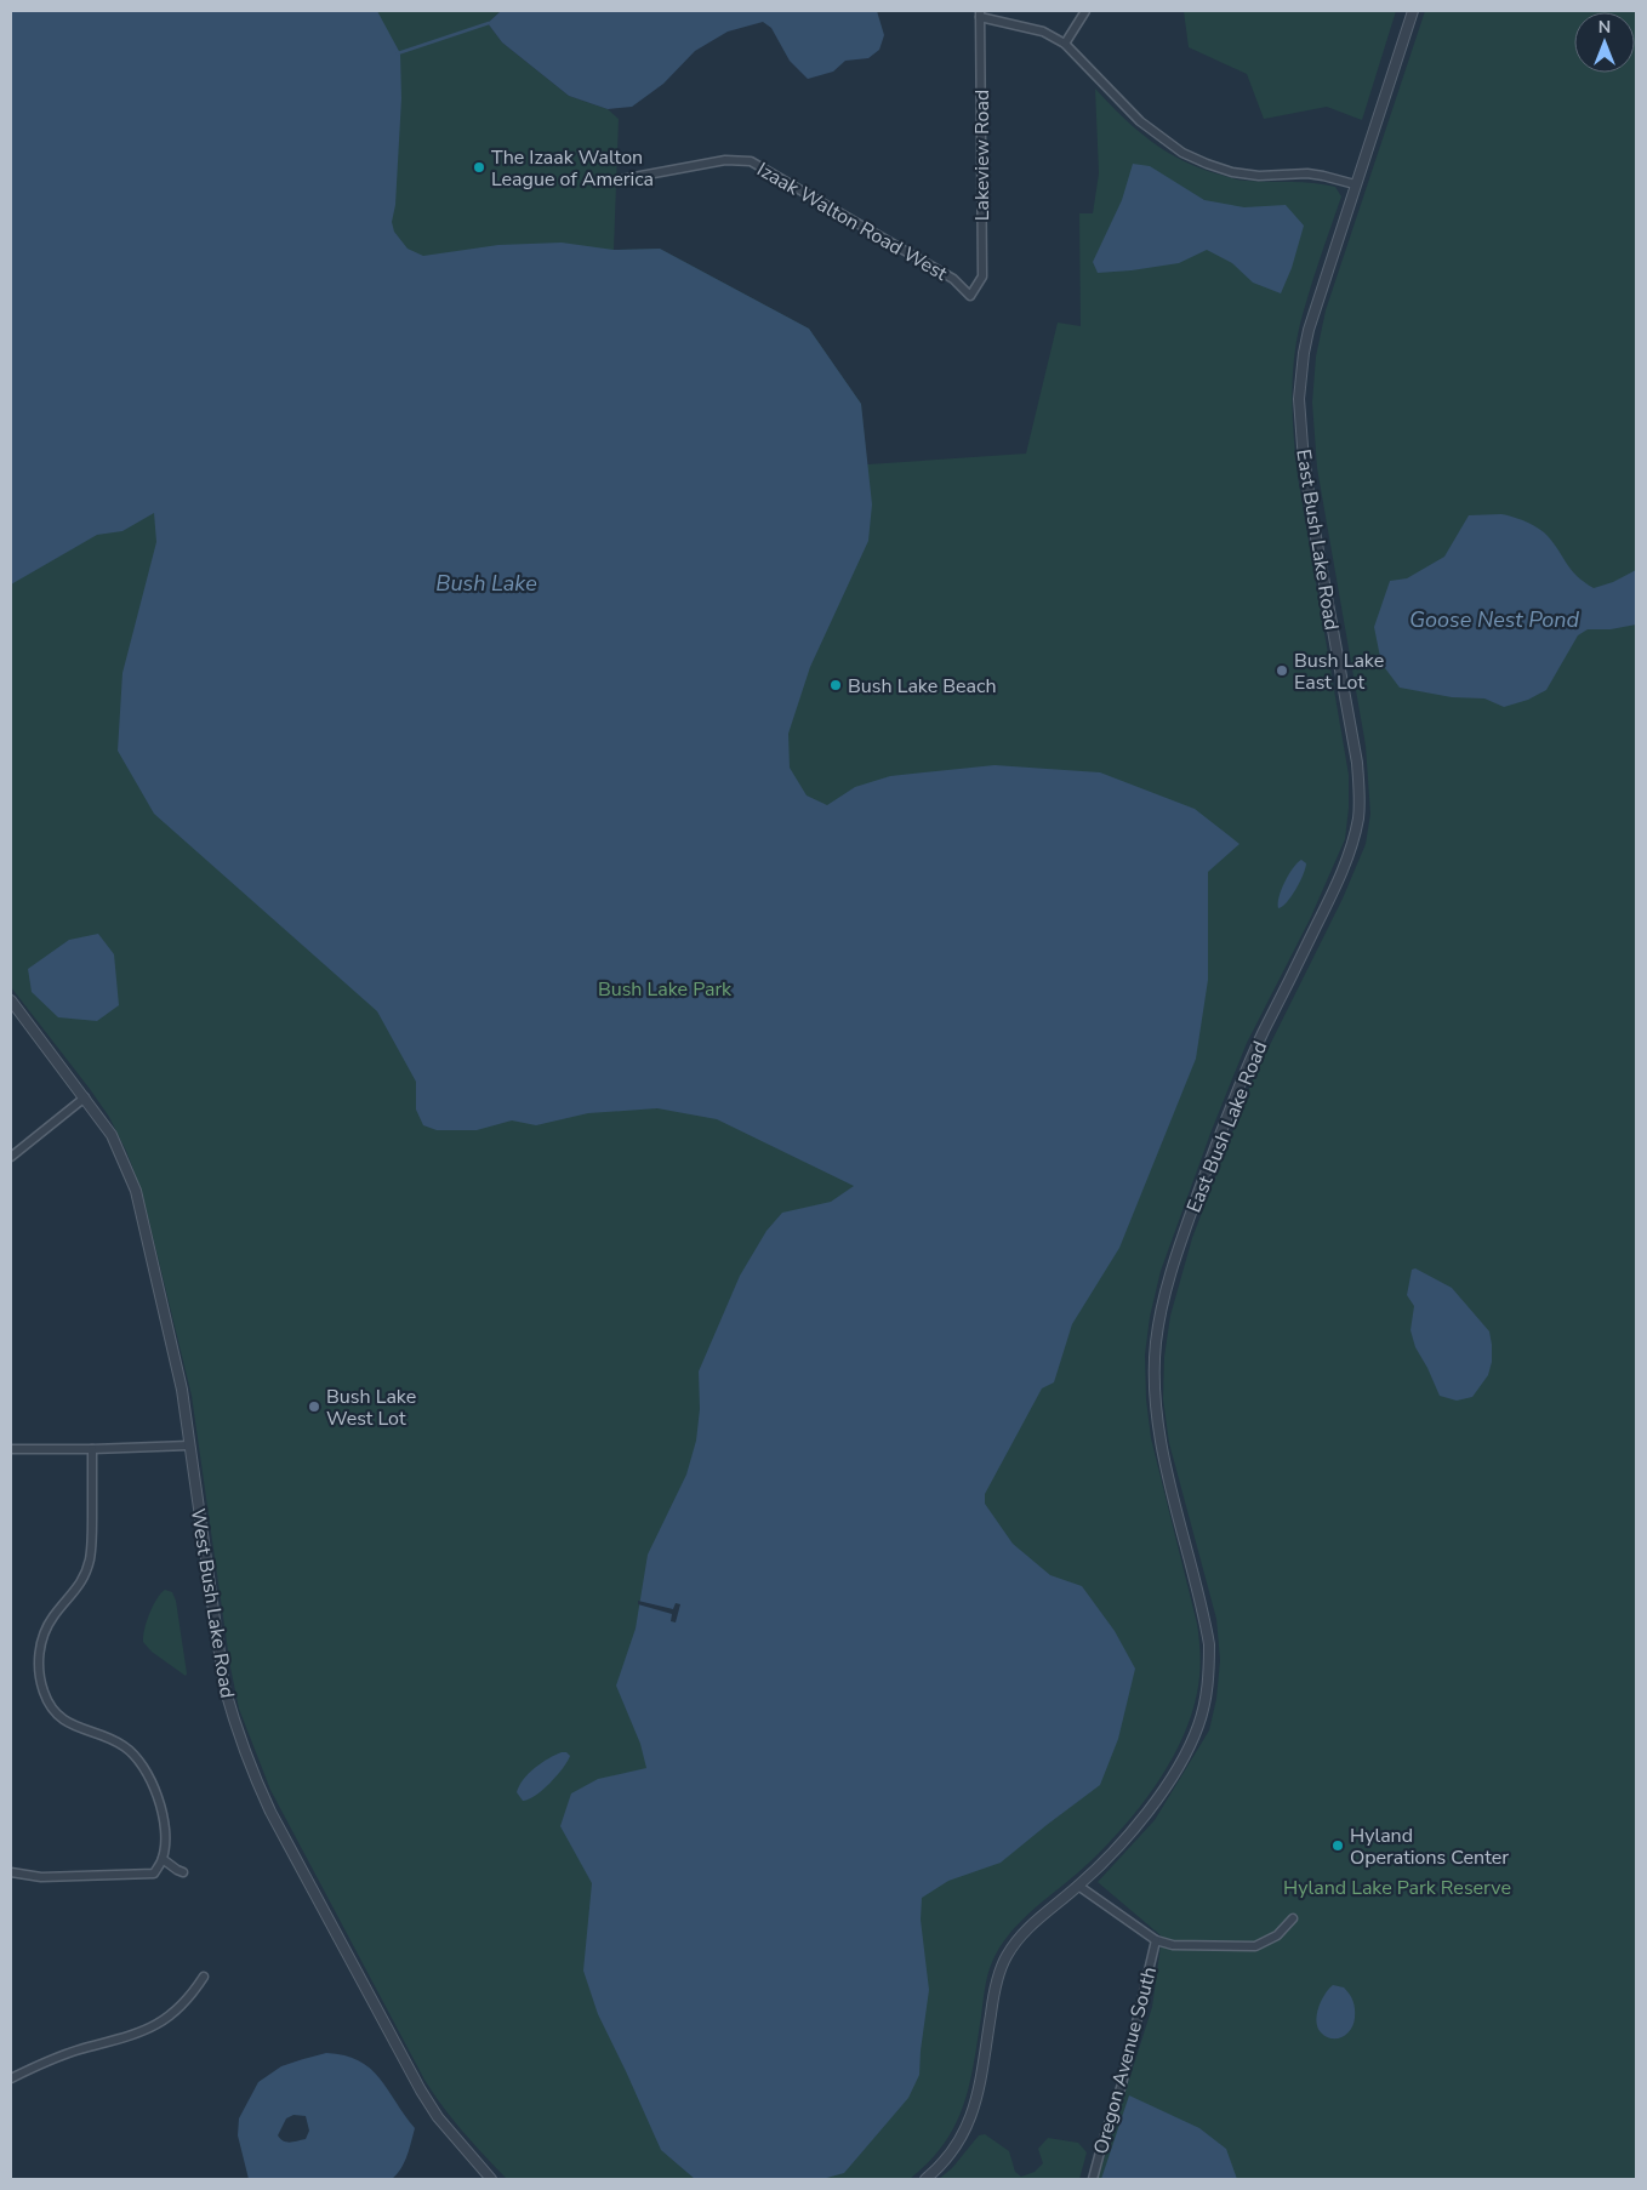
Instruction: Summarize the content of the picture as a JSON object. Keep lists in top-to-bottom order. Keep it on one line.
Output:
{"streets":{"street":["Lakeview Road","Izaak Walton Road West","East Bush Lake Road","West Bush Lake Road","Oregon Avenue South"]},"crossings":[["Lakeview Road","Izaak Walton Road West"]],"water":["Bush Lake","Goose Nest Pond"],"parks":["Bush Lake Park","Hyland Lake Park Reserve"],"places":["The Izaak Walton League of America","Bush Lake East Lot","Bush Lake Beach","Bush Lake West Lot","Hyland Operations Center"],"north":"top"}
